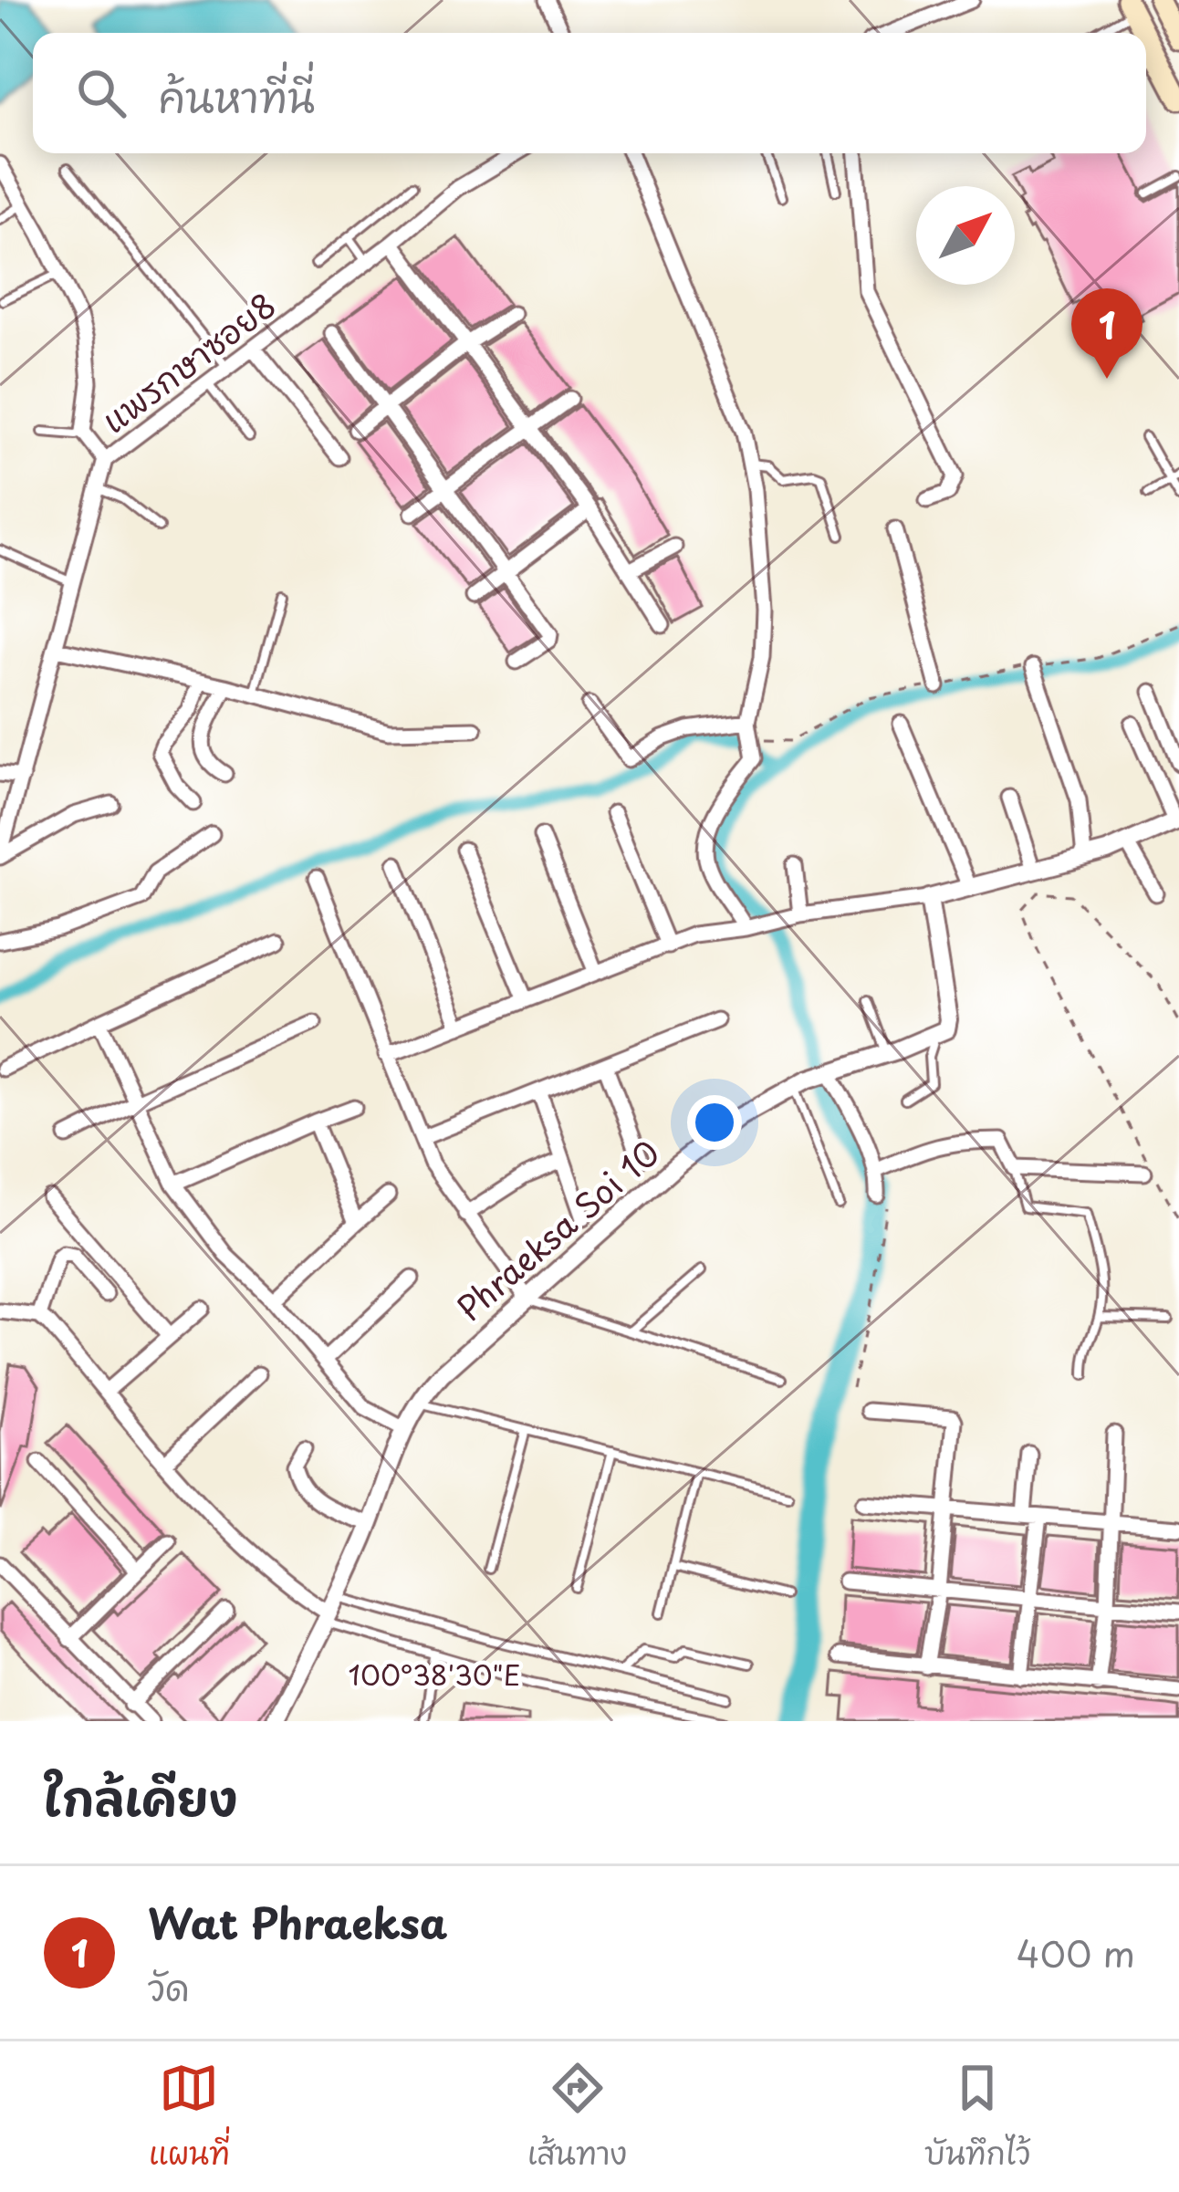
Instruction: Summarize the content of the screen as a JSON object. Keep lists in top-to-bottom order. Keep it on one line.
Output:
{"streets":{"street":["แพรกษาซอย8","Phraeksa Soi 10"]},"north":"top right","page":{"search":"ค้นหาที่นี่","pins":"1","heading":"ใกล้เคียง","list":[{"mark":"1","name":"Wat Phraeksa","note":"วัด","value":"400 m"}],"nav":["แผนที่","เส้นทาง","บันทึกไว้"]},"coordinates":["100°38'30\"E"]}
